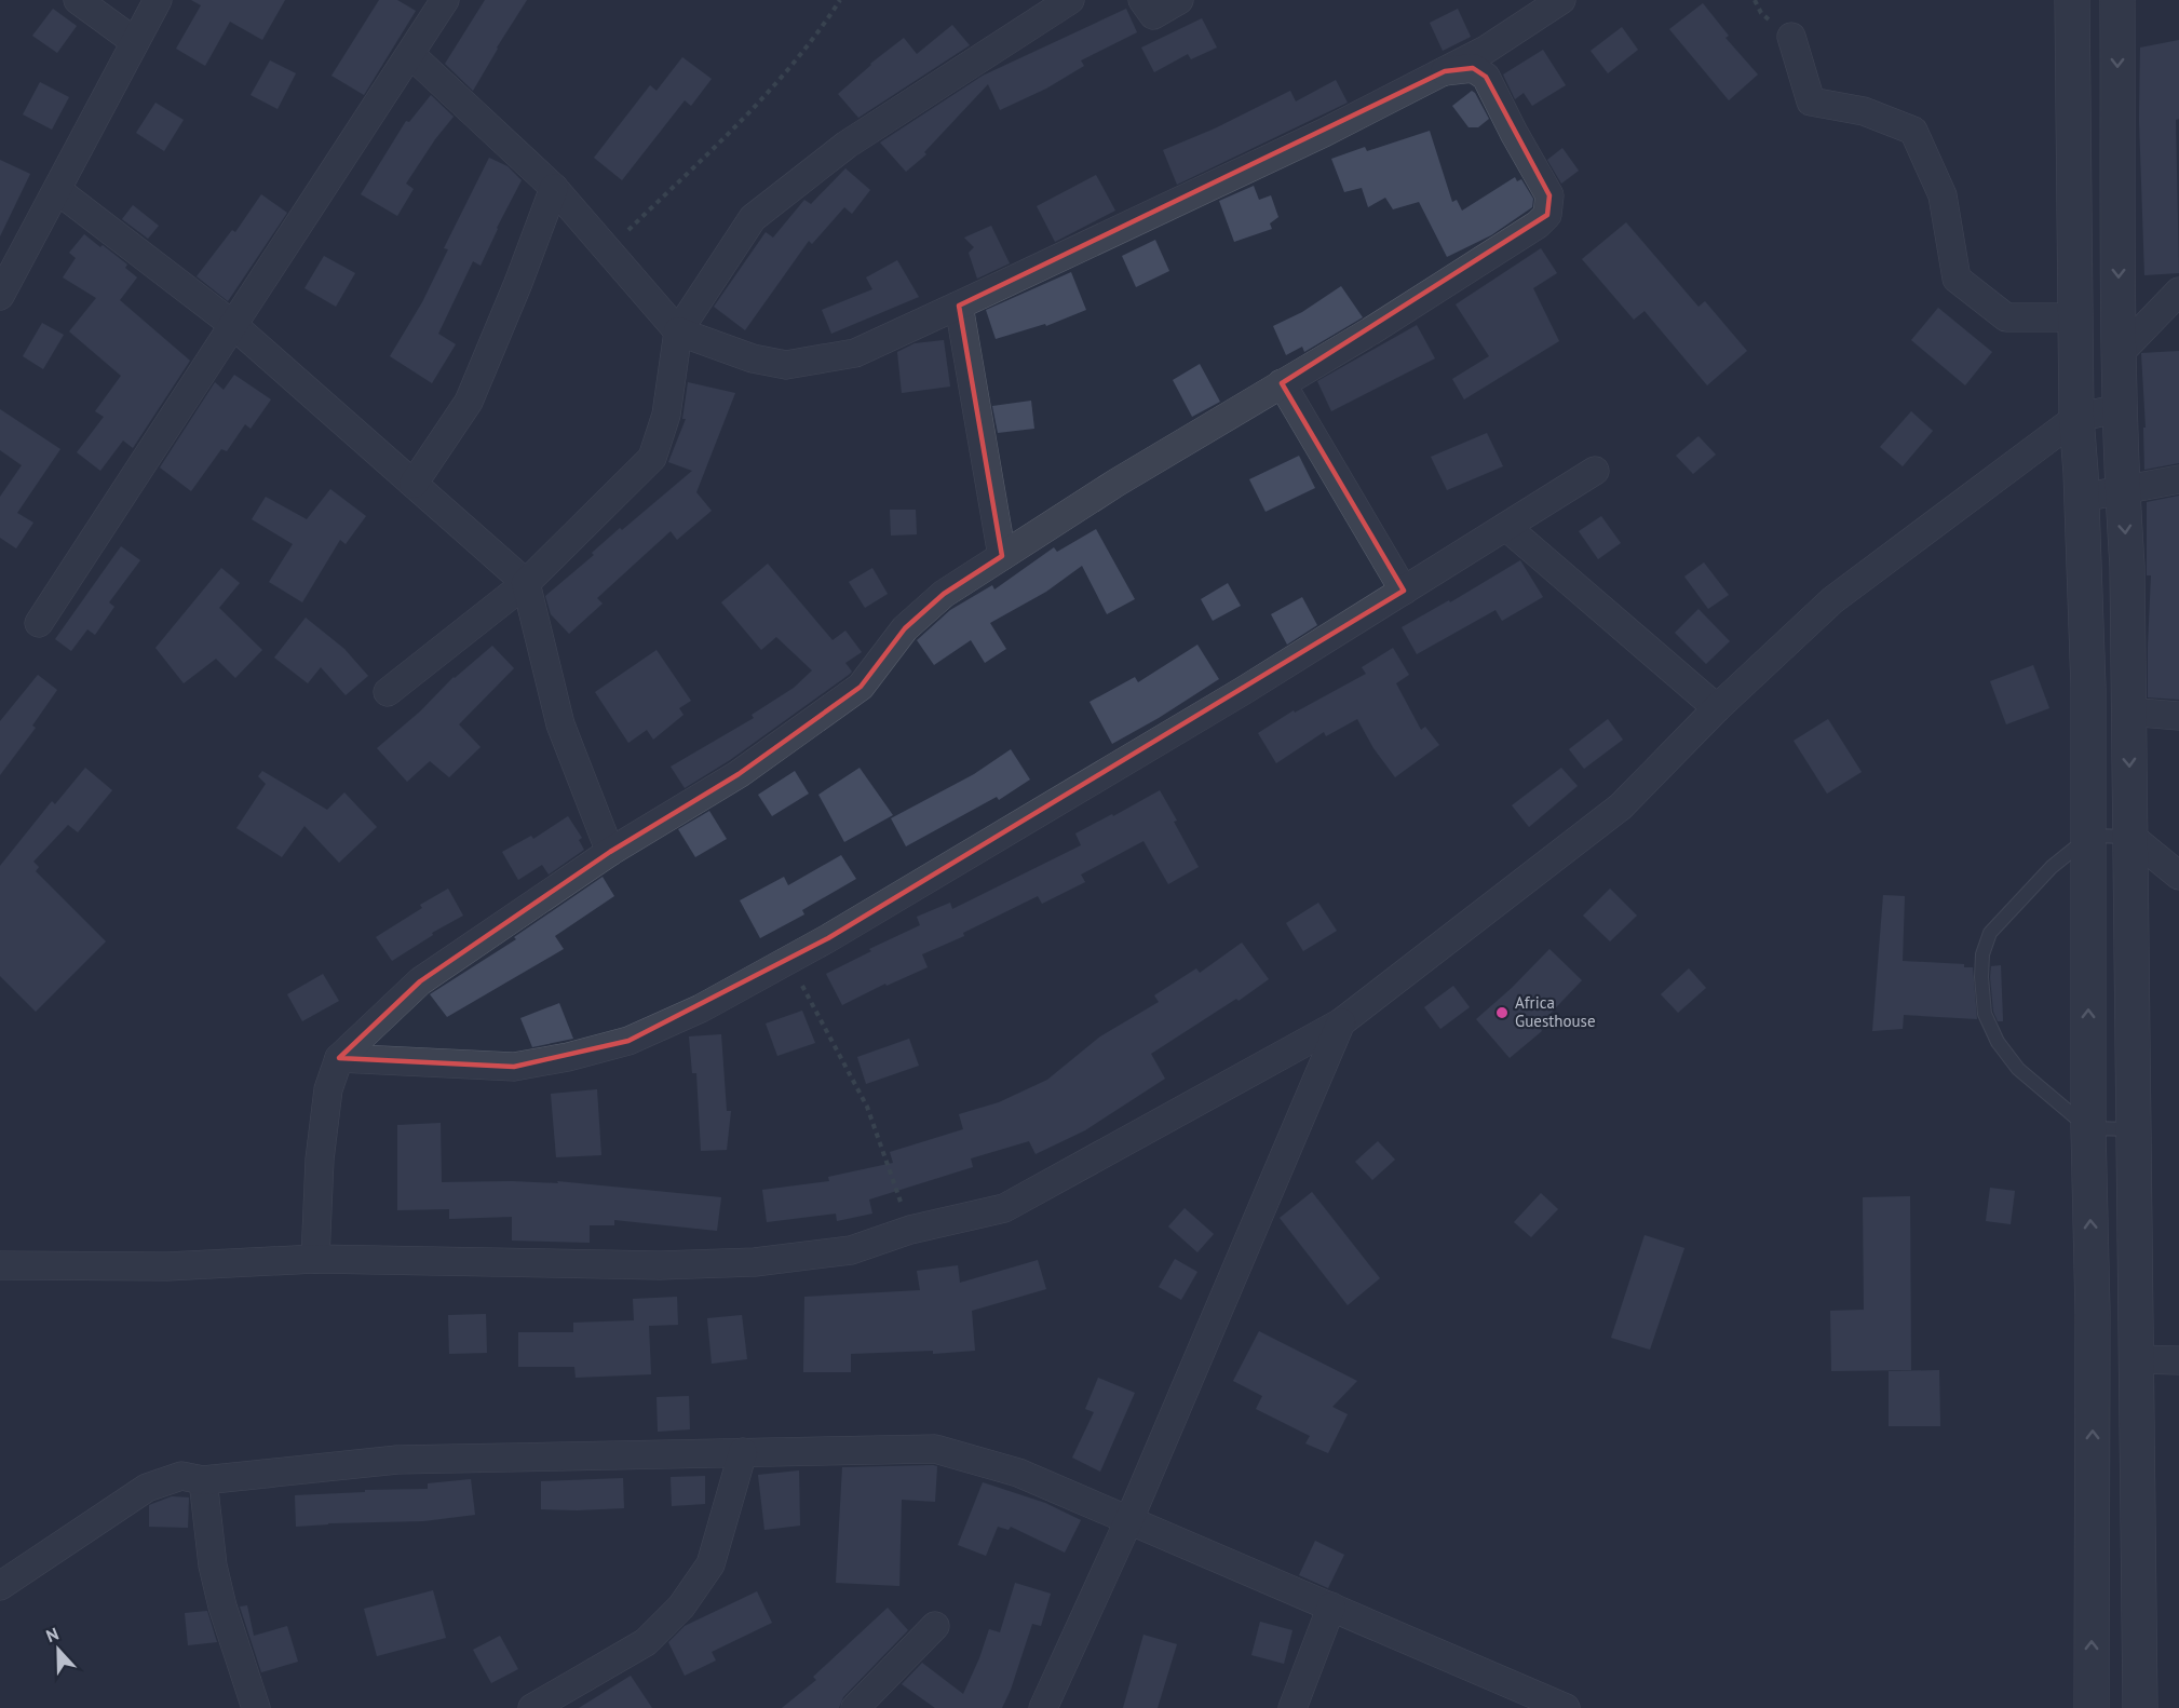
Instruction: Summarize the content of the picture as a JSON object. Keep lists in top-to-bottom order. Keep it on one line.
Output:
{"places":["Africa Guesthouse"],"north":"top"}
